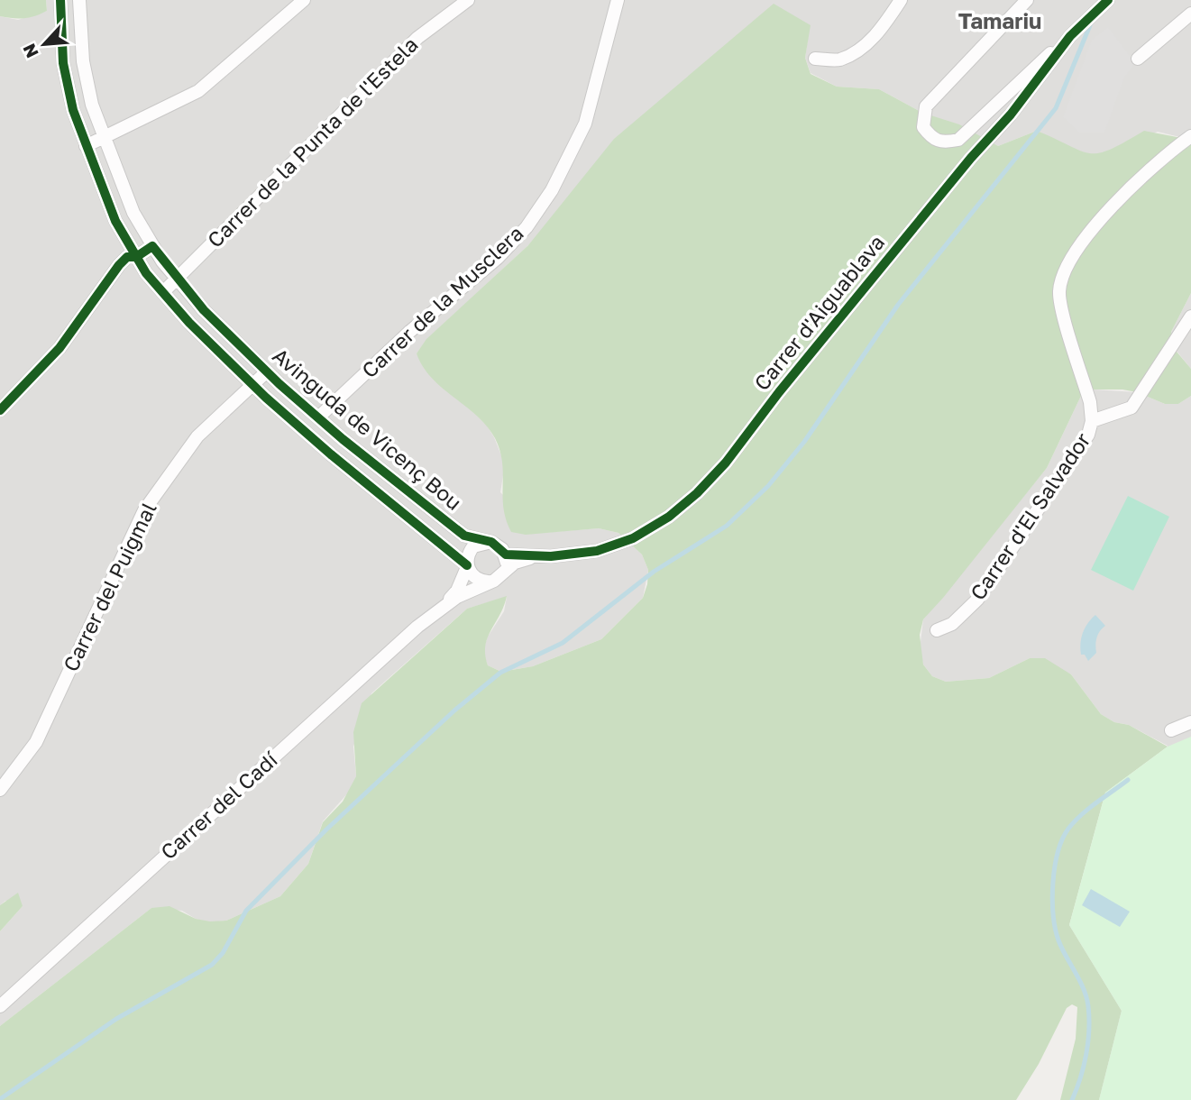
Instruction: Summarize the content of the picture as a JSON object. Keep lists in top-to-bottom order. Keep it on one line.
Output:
{"streets":{"street":["Carrer de la Punta de l'Estela","Carrer de la Musclera","Carrer d'Aiguablava","Avinguda de Vicenç Bou","Carrer d'El Salvador","Carrer del Puigmal","Carrer del Cadí"]},"crossings":[["Carrer de la Punta de l'Estela","Avinguda de Vicenç Bou"],["Carrer de la Musclera","Avinguda de Vicenç Bou"],["Carrer d'Aiguablava","Avinguda de Vicenç Bou"],["Carrer d'Aiguablava","Carrer del Cadí"],["Avinguda de Vicenç Bou","Carrer del Puigmal"],["Avinguda de Vicenç Bou","Carrer del Cadí"]],"districts":["Tamariu"],"north":"bottom left"}
